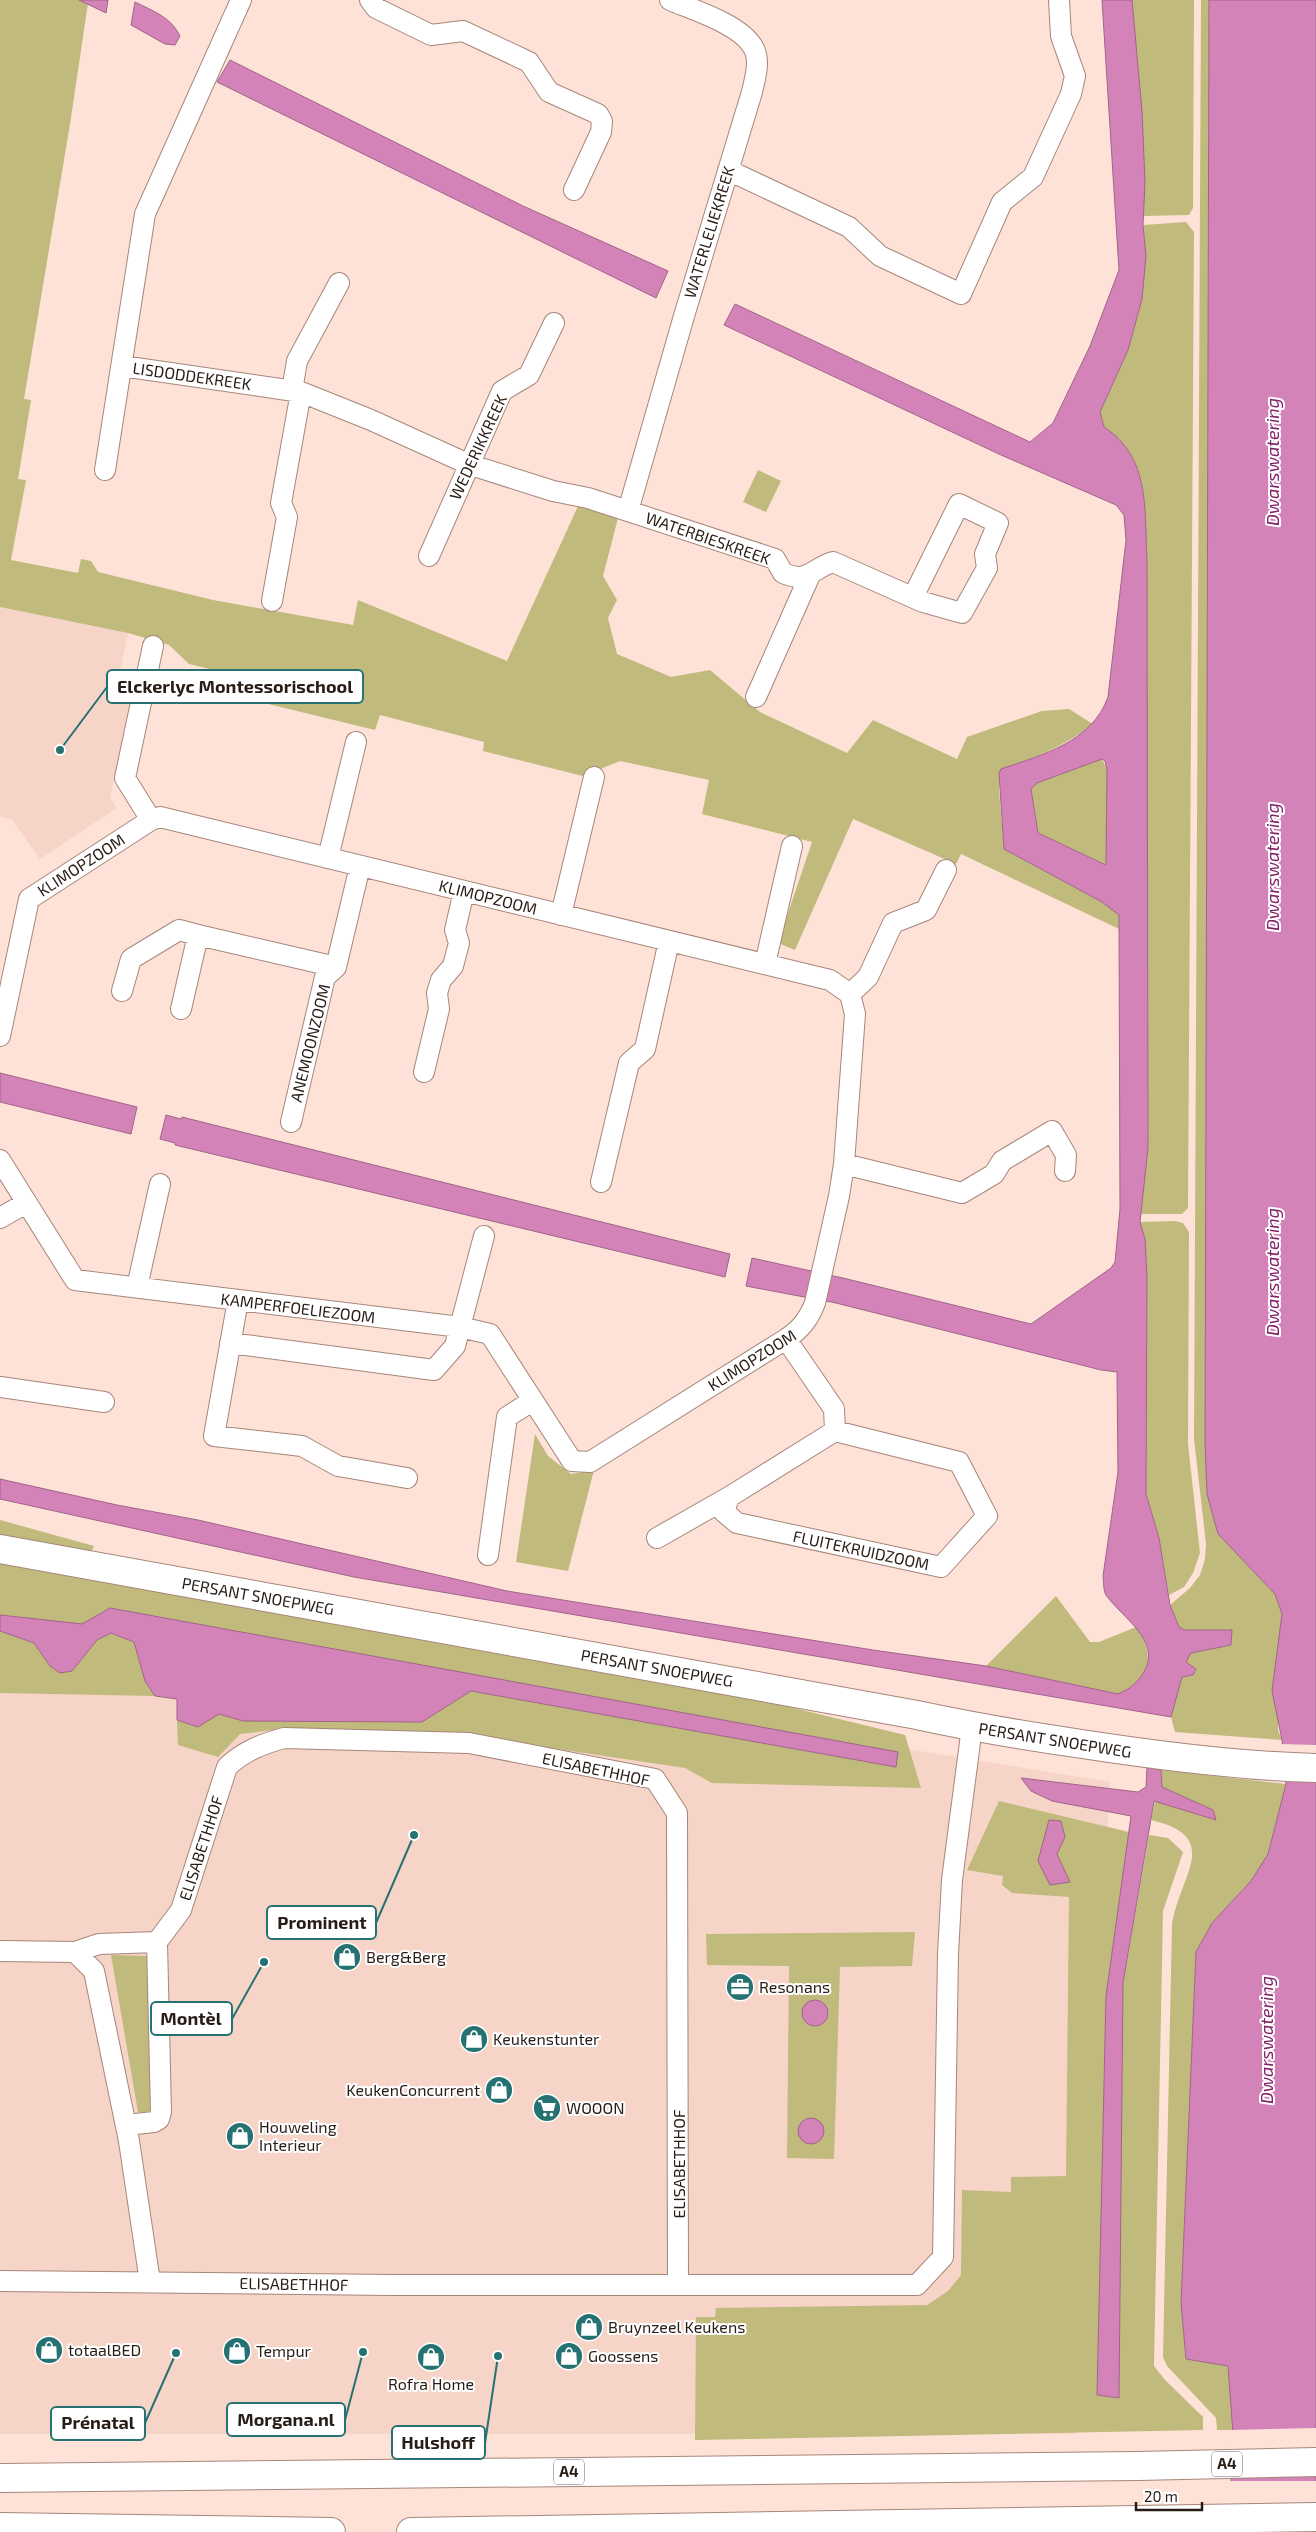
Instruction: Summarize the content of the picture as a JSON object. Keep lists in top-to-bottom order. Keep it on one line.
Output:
{"streets":{"main road":["PERSANT SNOEPWEG","A4"],"street":["WATERLELIEKREEK","LISDODDEKREEK","WEDERIKKREEK","WATERBIESKREEK","KLIMOPZOOM","ANEMOONZOOM","KAMPERFOELIEZOOM","FLUITEKRUIDZOOM","ELISABETHHOF"]},"crossings":[["WATERLELIEKREEK","LISDODDEKREEK"],["WATERLELIEKREEK","WATERBIESKREEK"],["LISDODDEKREEK","WEDERIKKREEK"],["LISDODDEKREEK","WATERBIESKREEK"],["KLIMOPZOOM","ANEMOONZOOM"],["KLIMOPZOOM","KAMPERFOELIEZOOM"],["PERSANT SNOEPWEG","ELISABETHHOF"]],"water":["Dwarswatering"],"places":{"other":["Elckerlyc Montessorischool","Prominent","Montèl","Morgana.nl","Prénatal","Hulshoff"],"shop":["Berg&Berg","Keukenstunter","KeukenConcurrent","Houweling Interieur","Bruynzeel Keukens","totaalBED","Tempur","Goossens","Rofra Home"],"office":["Resonans"],"supermarket":["WOOON"]},"scale_bar":"20 m"}
